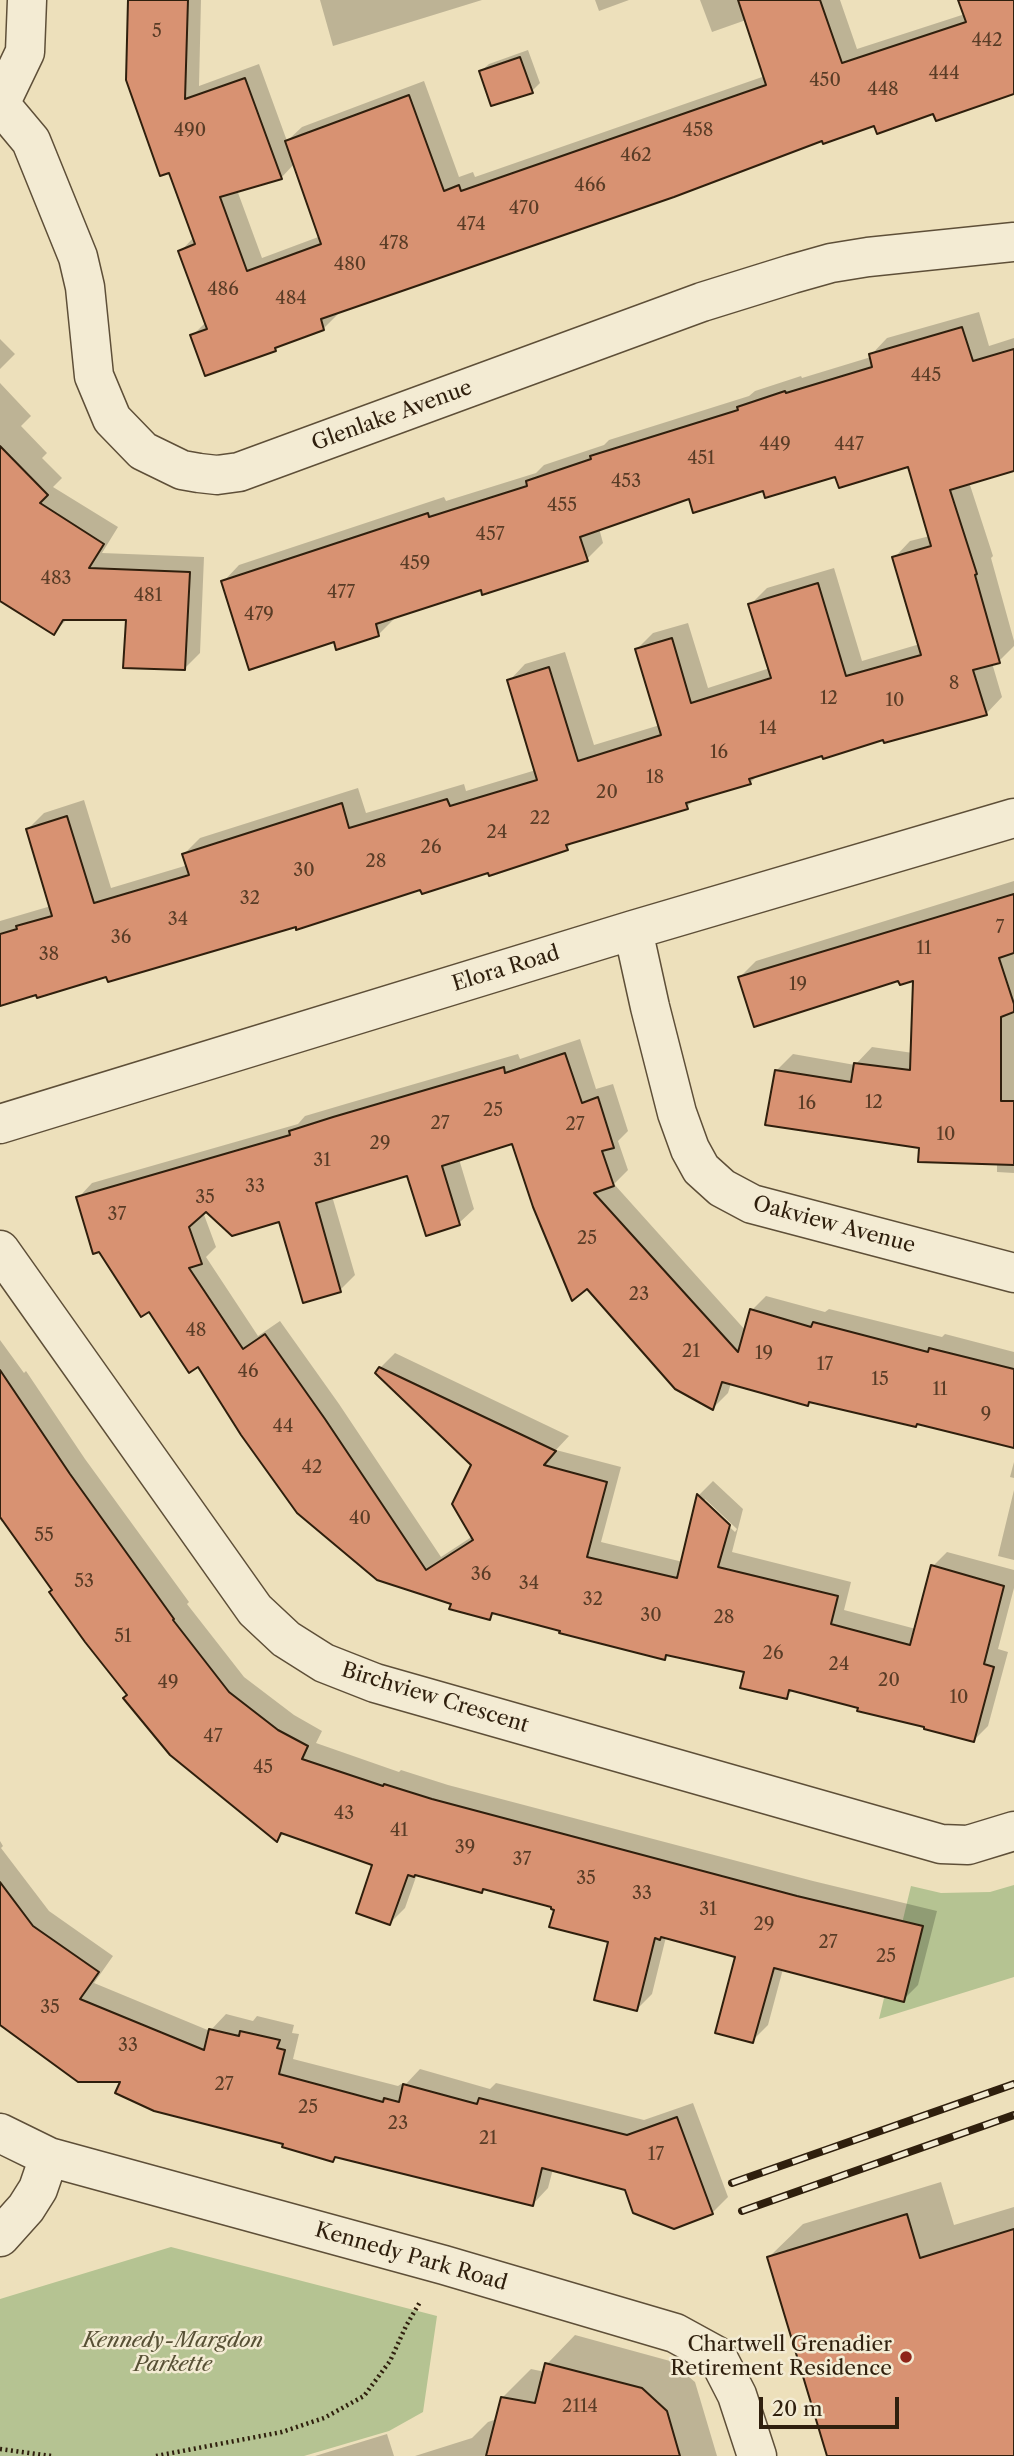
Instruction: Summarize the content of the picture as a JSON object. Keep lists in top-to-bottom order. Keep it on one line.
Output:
{"streets":{"street":["Glenlake Avenue","Elora Road","Oakview Avenue","Birchview Crescent","Kennedy Park Road"]},"crossings":[["Elora Road","Oakview Avenue"]],"parks":["Kennedy-Margdon Parkette"],"places":["Chartwell Grenadier Retirement Residence"],"house_numbers":["5","442","444","450","448","490","458","462","466","470","474","478","480","486","484","445","449","447","451","453","455","457","459","483","477","481","479","8","12","10","14","16","18","20","22","24","26","28","30","32","34","7","36","11","38","19","12","16","25","27","27","10","29","31","33","35","37","25","23","48","21","19","17","46","15","11","9","44","42","40","55","36","53","34","32","30","28","51","26","24","20","49","10","47","45","43","41","39","37","35","33","31","29","27","25","35","33","27","25","23","21","17","2114"],"scale_bar":"20 m"}
